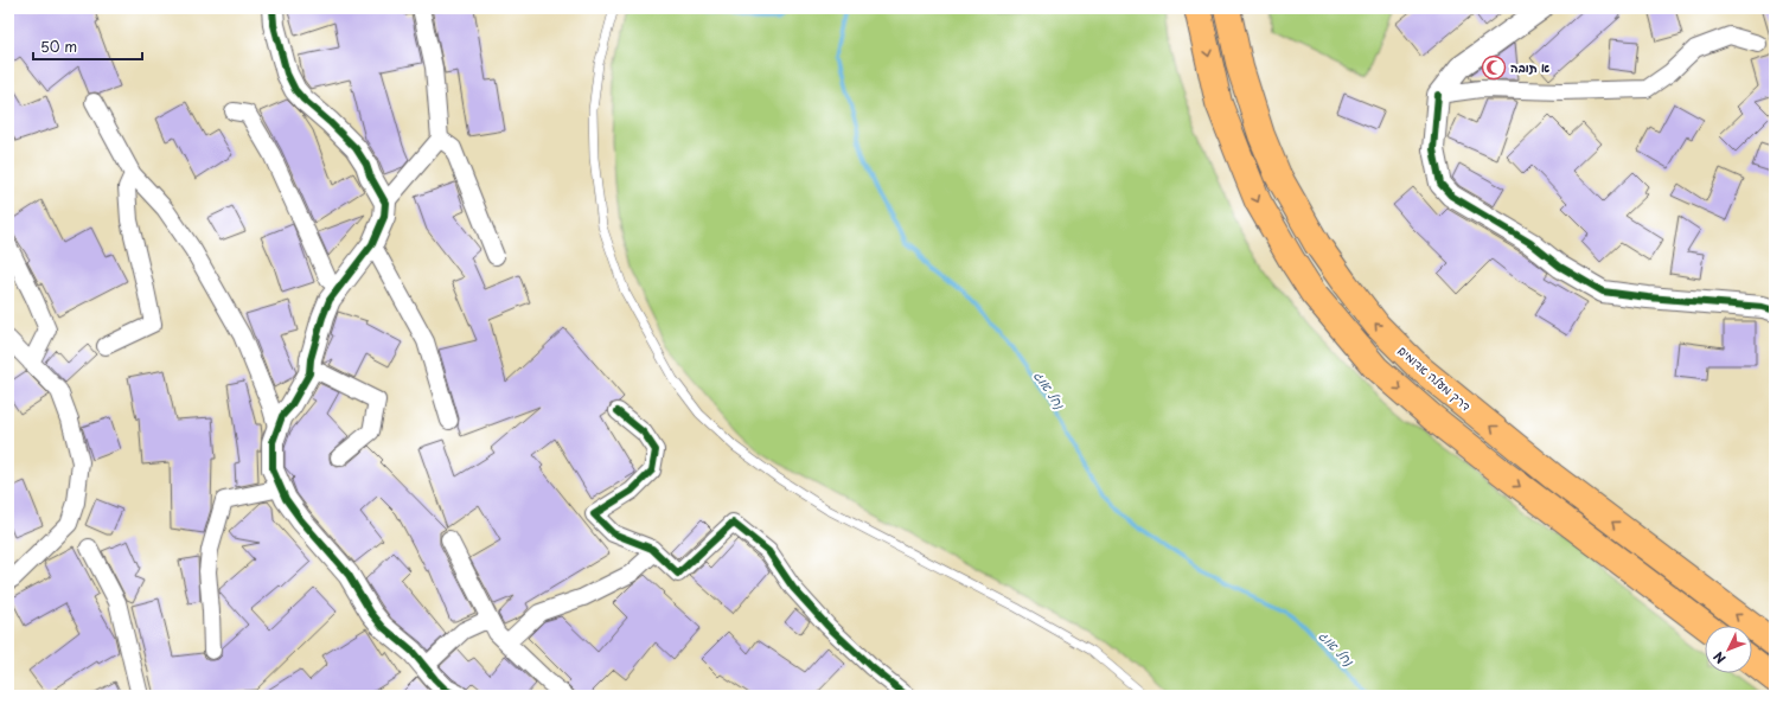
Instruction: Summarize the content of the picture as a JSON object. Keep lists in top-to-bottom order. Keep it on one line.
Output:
{"streets":{"highway":["דרך מעלה אדומים"]},"water":["נחל אוג"],"places":{"mosque":["א תובה"]},"scale_bar":"50 m","north":"bottom left"}
